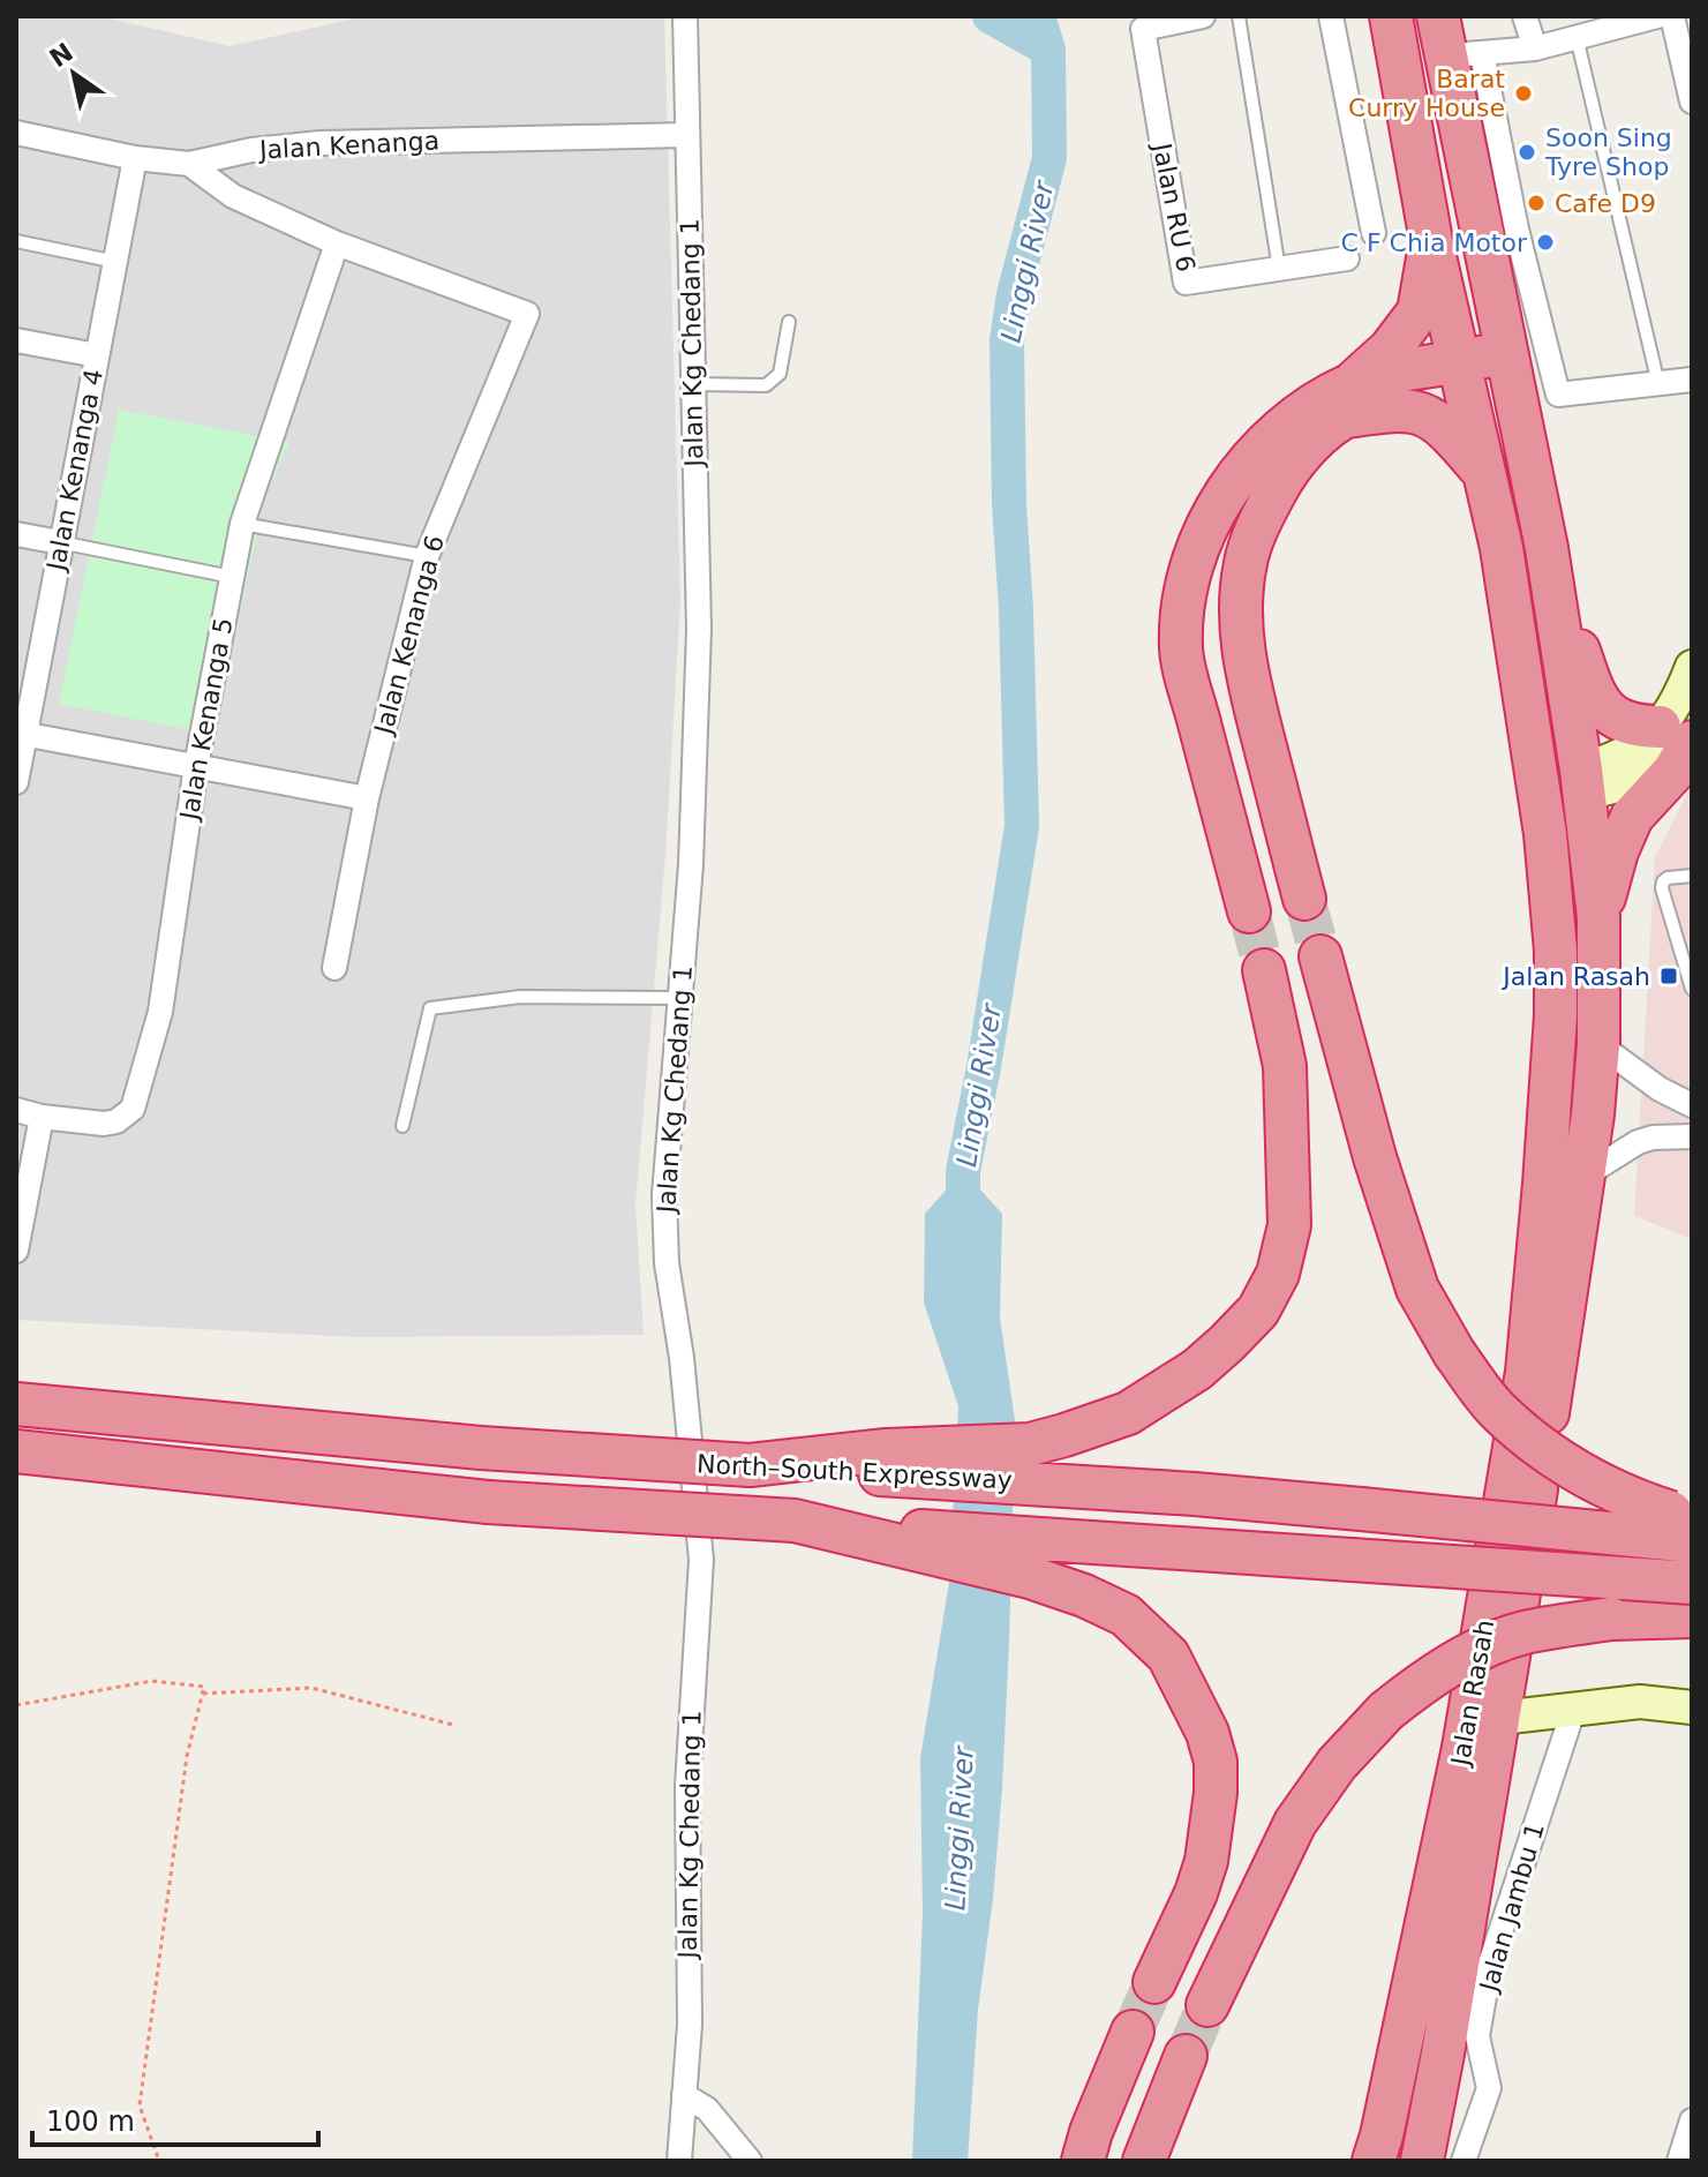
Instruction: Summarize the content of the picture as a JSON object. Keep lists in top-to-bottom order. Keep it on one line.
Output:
{"streets":{"highway":["North–South Expressway","Jalan Rasah"],"street":["Jalan Kenanga","Jalan RU 6","Jalan Kg Chedang 1","Jalan Kenanga 4","Jalan Kenanga 6","Jalan Kenanga 5","Jalan Jambu 1"]},"crossings":[["Jalan Kenanga","Jalan Kg Chedang 1"],["Jalan Kenanga","Jalan Kenanga 4"],["Jalan Kenanga 6","Jalan Kenanga 5"]],"water":["Linggi River"],"places":{"other":["Barat Curry House","Soon Sing Tyre Shop","Cafe D9","C F Chia Motor"],"transit":["Jalan Rasah"]},"scale_bar":"100 m","north":"top left"}
